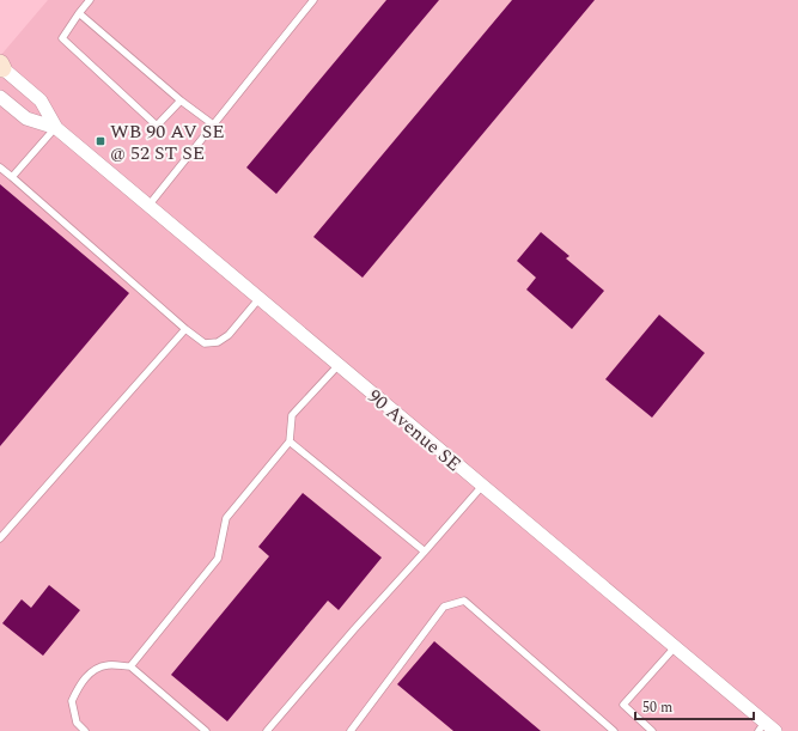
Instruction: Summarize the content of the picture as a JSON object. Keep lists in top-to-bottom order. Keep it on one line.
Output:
{"streets":{"street":["90 Avenue SE"]},"places":{"transit":["WB 90 AV SE @ 52 ST SE"]},"scale_bar":"50 m"}
